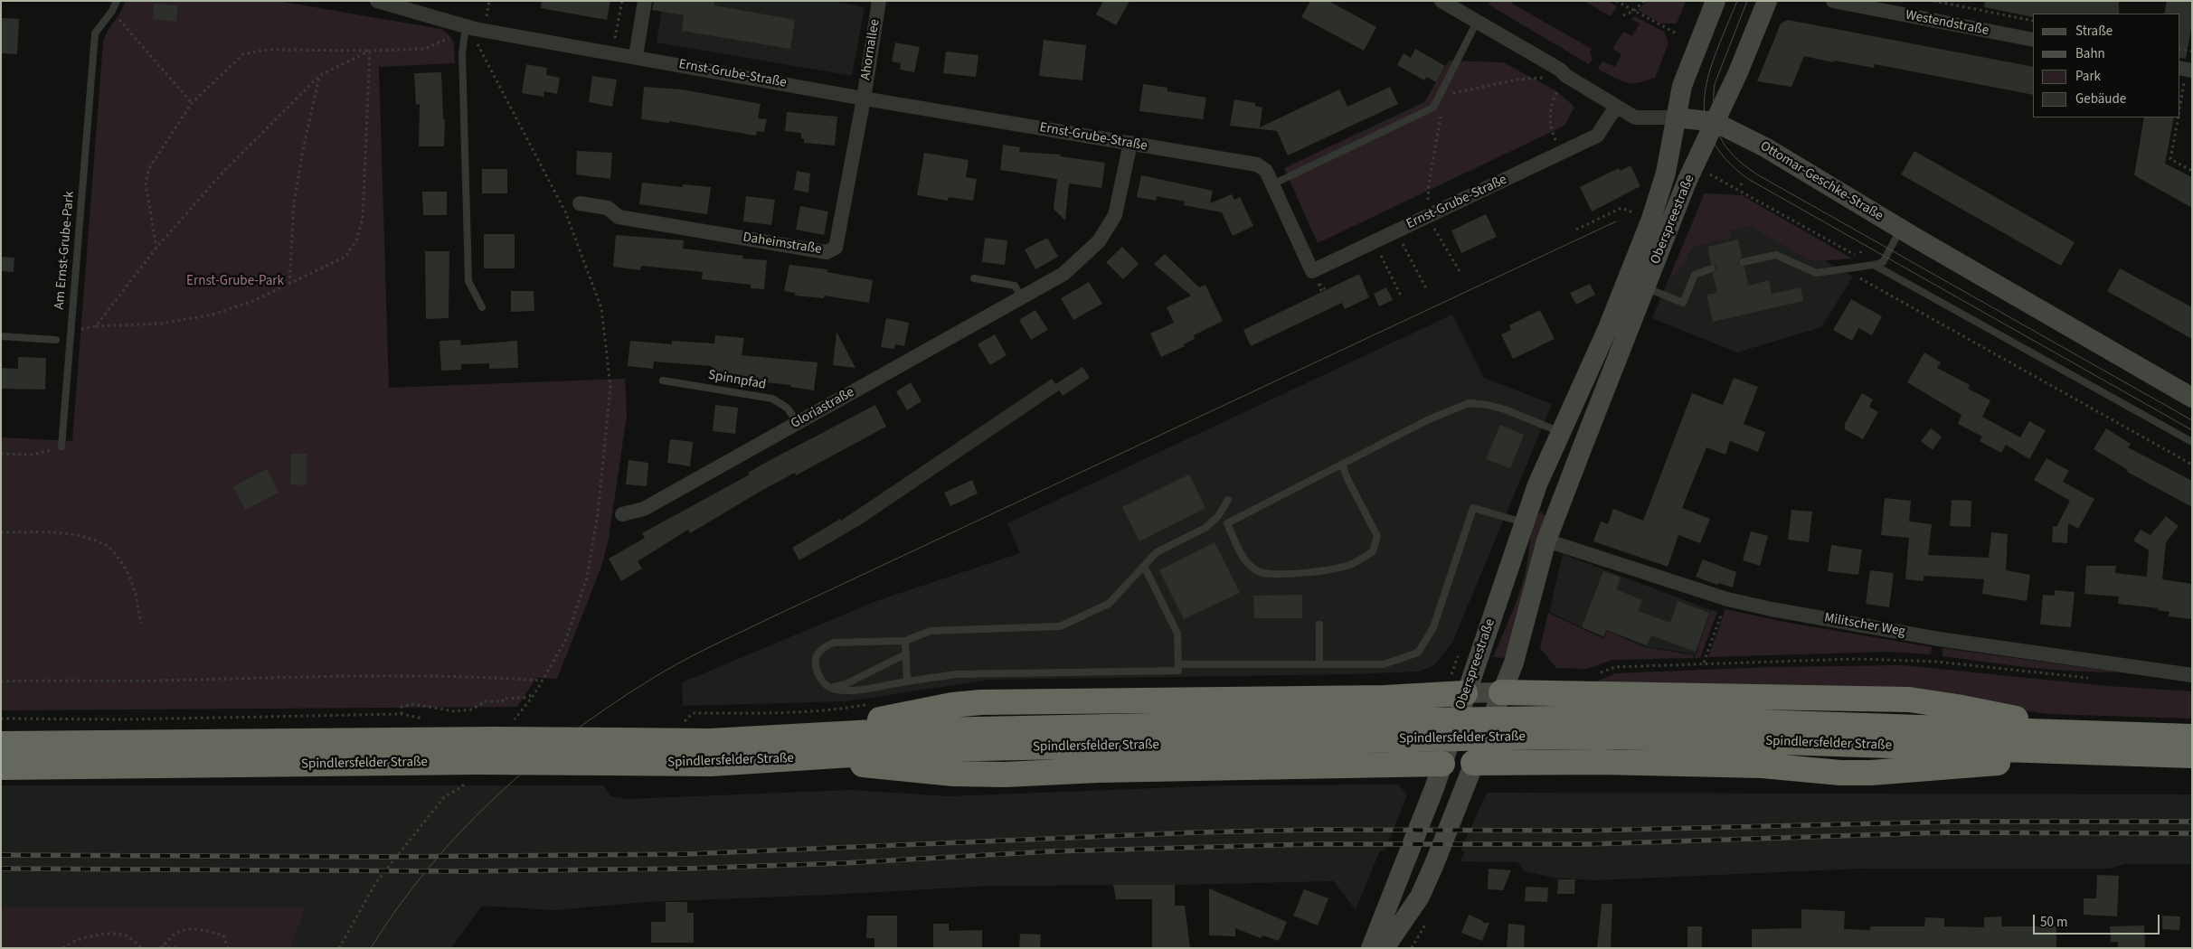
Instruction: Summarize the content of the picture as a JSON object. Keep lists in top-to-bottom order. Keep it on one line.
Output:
{"streets":{"highway":["Spindlersfelder Straße"],"main road":["Ottomar-Geschke-Straße","Oberspreestraße"],"street":["Westendstraße","Ahornallee","Ernst-Grube-Straße","Daheimstraße","Gloriastraße","Militscher Weg"],"lane":["Am Ernst-Grube-Park","Spinnpfad"]},"crossings":[["Ahornallee","Ernst-Grube-Straße"],["Ahornallee","Daheimstraße"],["Ernst-Grube-Straße","Ottomar-Geschke-Straße"],["Ernst-Grube-Straße","Daheimstraße"],["Ernst-Grube-Straße","Gloriastraße"],["Ottomar-Geschke-Straße","Oberspreestraße"],["Oberspreestraße","Militscher Weg"],["Oberspreestraße","Spindlersfelder Straße"],["Spinnpfad","Gloriastraße"]],"parks":["Ernst-Grube-Park"],"legend":["Straße","Bahn","Park","Gebäude"],"scale_bar":"50 m"}
